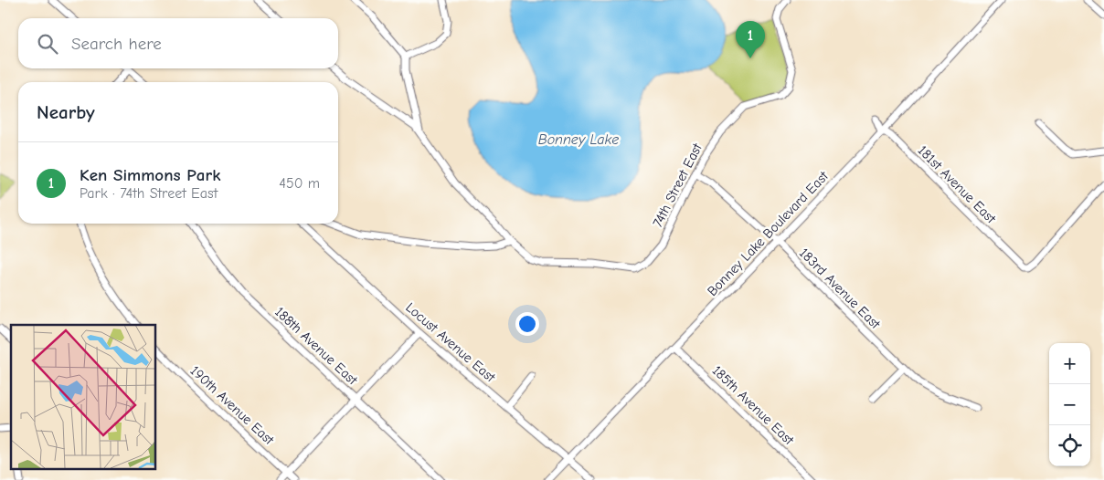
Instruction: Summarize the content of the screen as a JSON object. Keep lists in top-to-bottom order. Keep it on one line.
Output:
{"streets":{"street":["181st Avenue East","74th Street East","Bonney Lake Boulevard East","183rd Avenue East","Locust Avenue East","188th Avenue East","190th Avenue East","185th Avenue East"]},"crossings":[["181st Avenue East","Bonney Lake Boulevard East"],["74th Street East","183rd Avenue East"],["Bonney Lake Boulevard East","183rd Avenue East"],["Bonney Lake Boulevard East","Locust Avenue East"],["Bonney Lake Boulevard East","185th Avenue East"]],"water":["Bonney Lake"],"page":{"search":"Search here","pins":"1","heading":"Nearby","list":[{"mark":"1","name":"Ken Simmons Park","note":"Park · 74th Street East","value":"450 m"}],"map_buttons":["+","−"]}}
